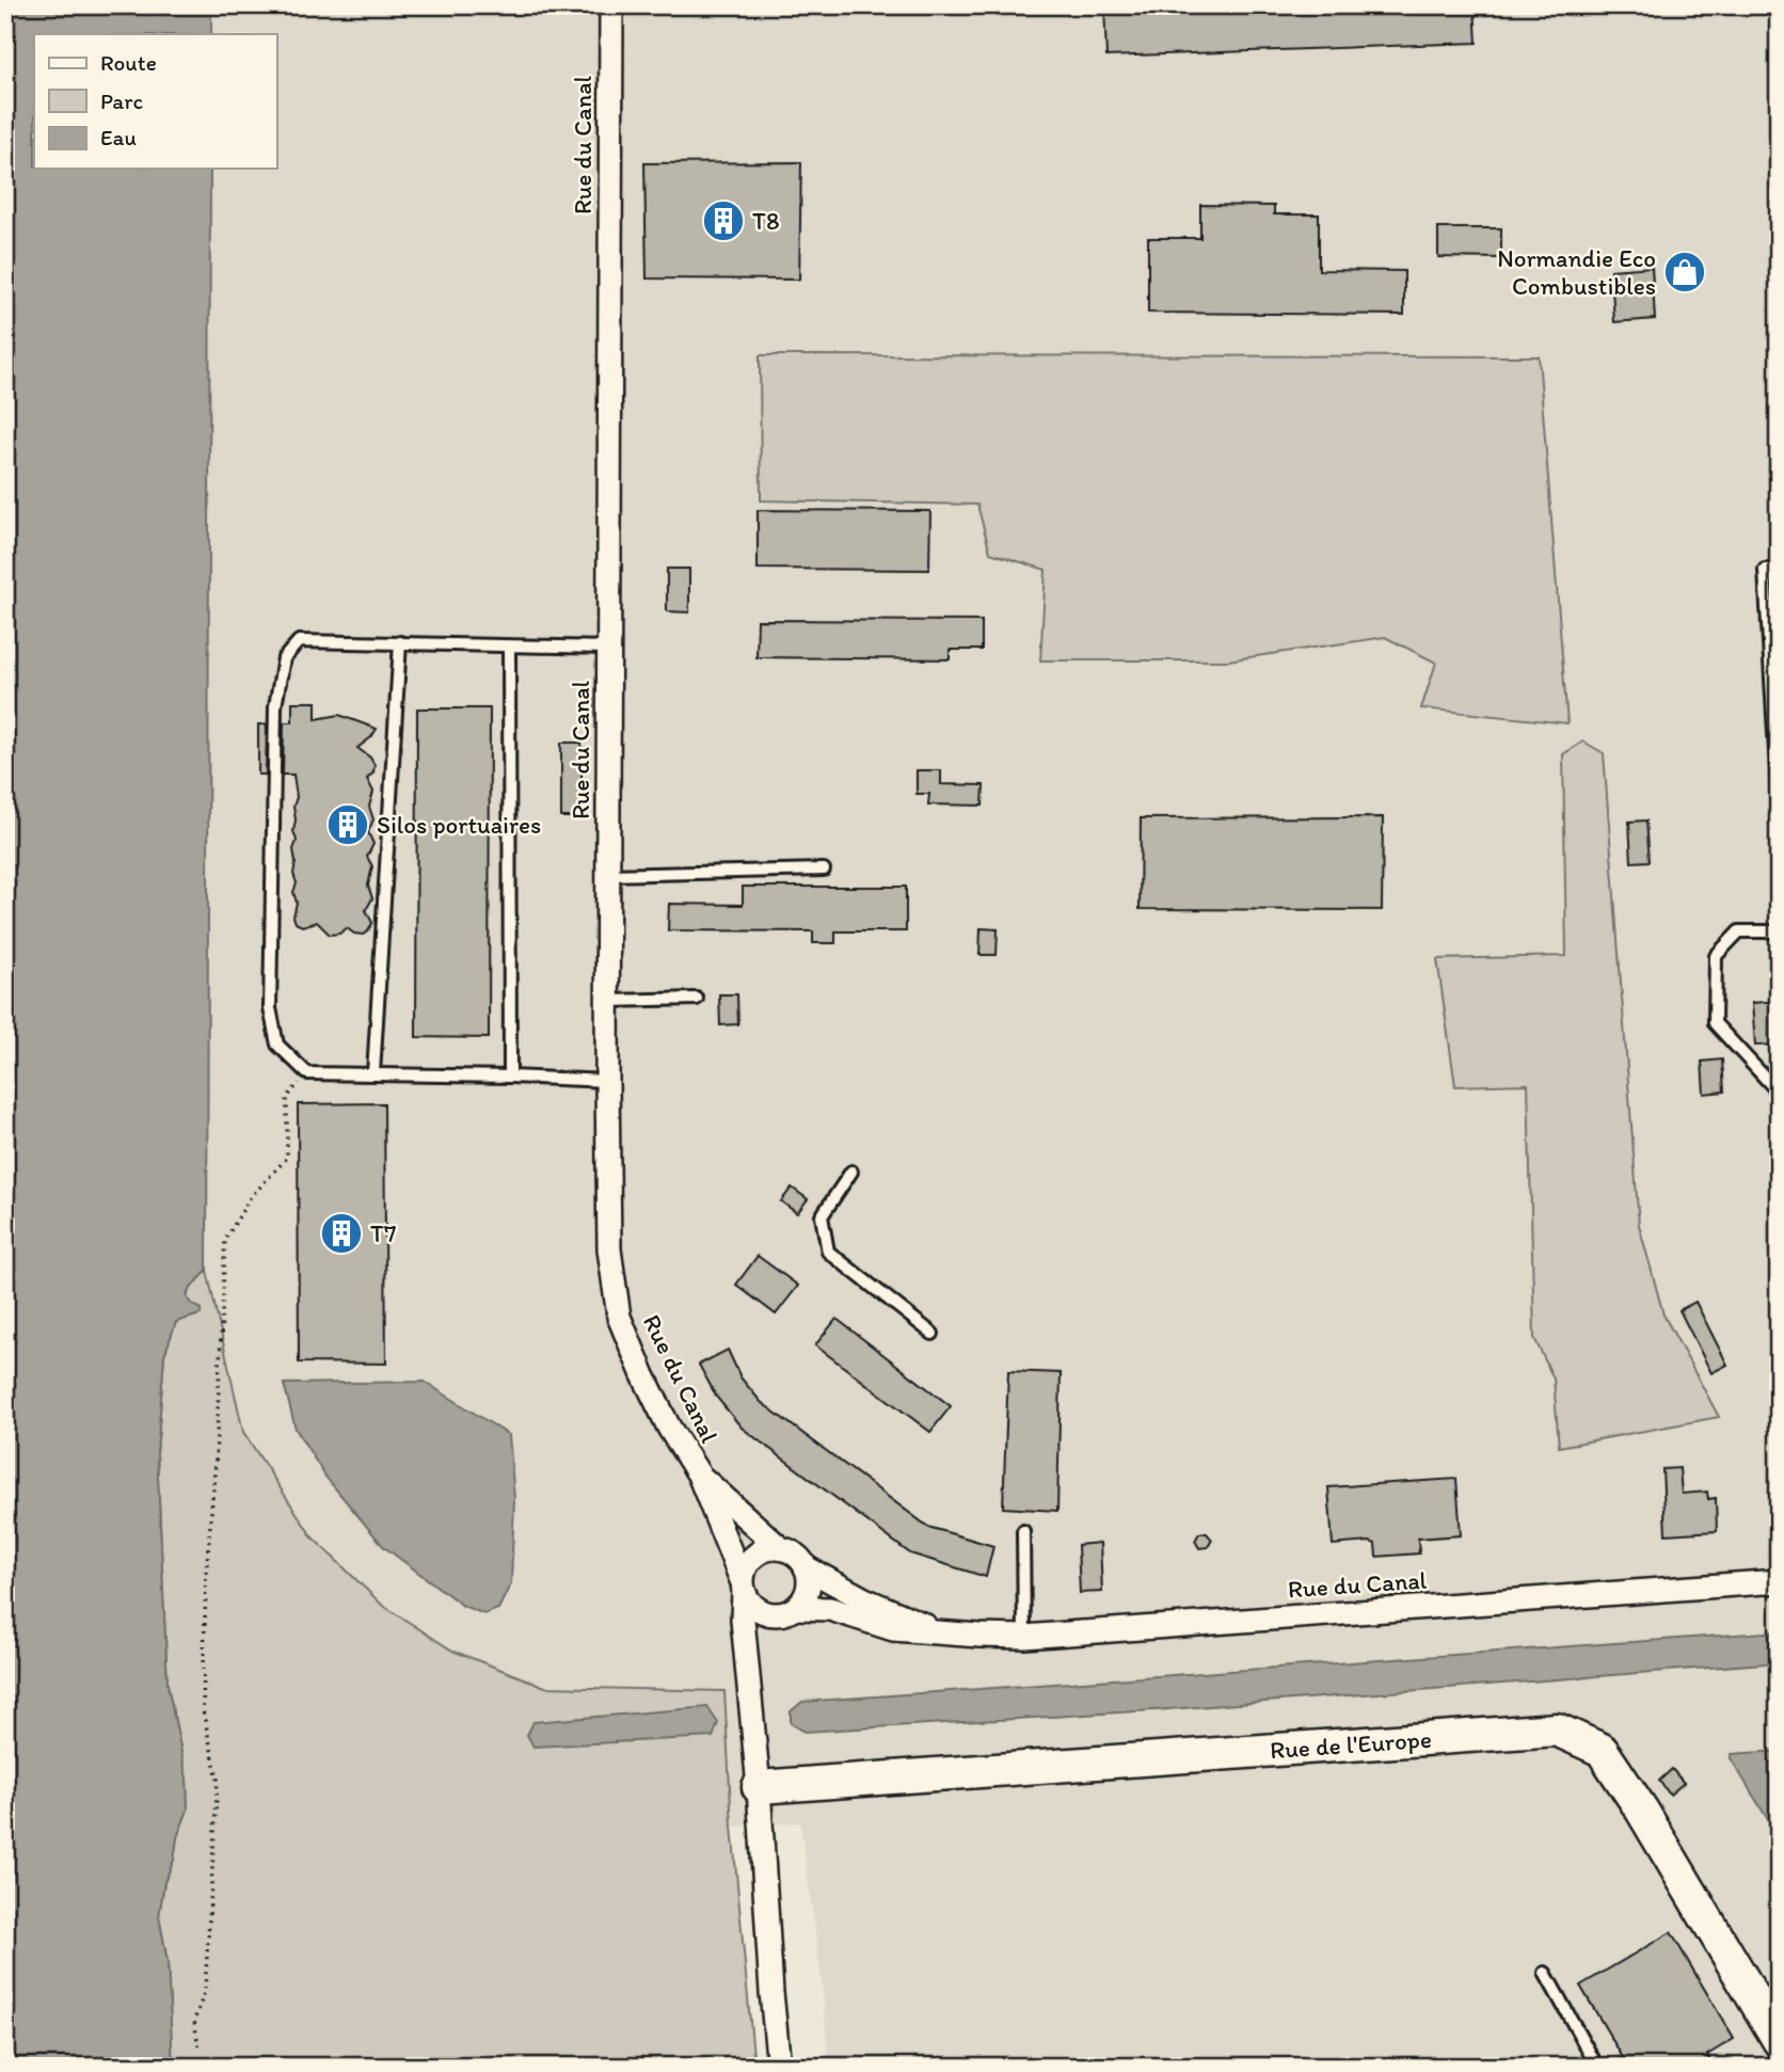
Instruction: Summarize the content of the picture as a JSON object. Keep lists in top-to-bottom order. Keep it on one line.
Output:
{"streets":{"street":["Rue du Canal","Rue de l'Europe"]},"places":{"building":["T8","Silos portuaires","T7"],"shop":["Normandie Eco Combustibles"]},"legend":["Route","Parc","Eau"]}
